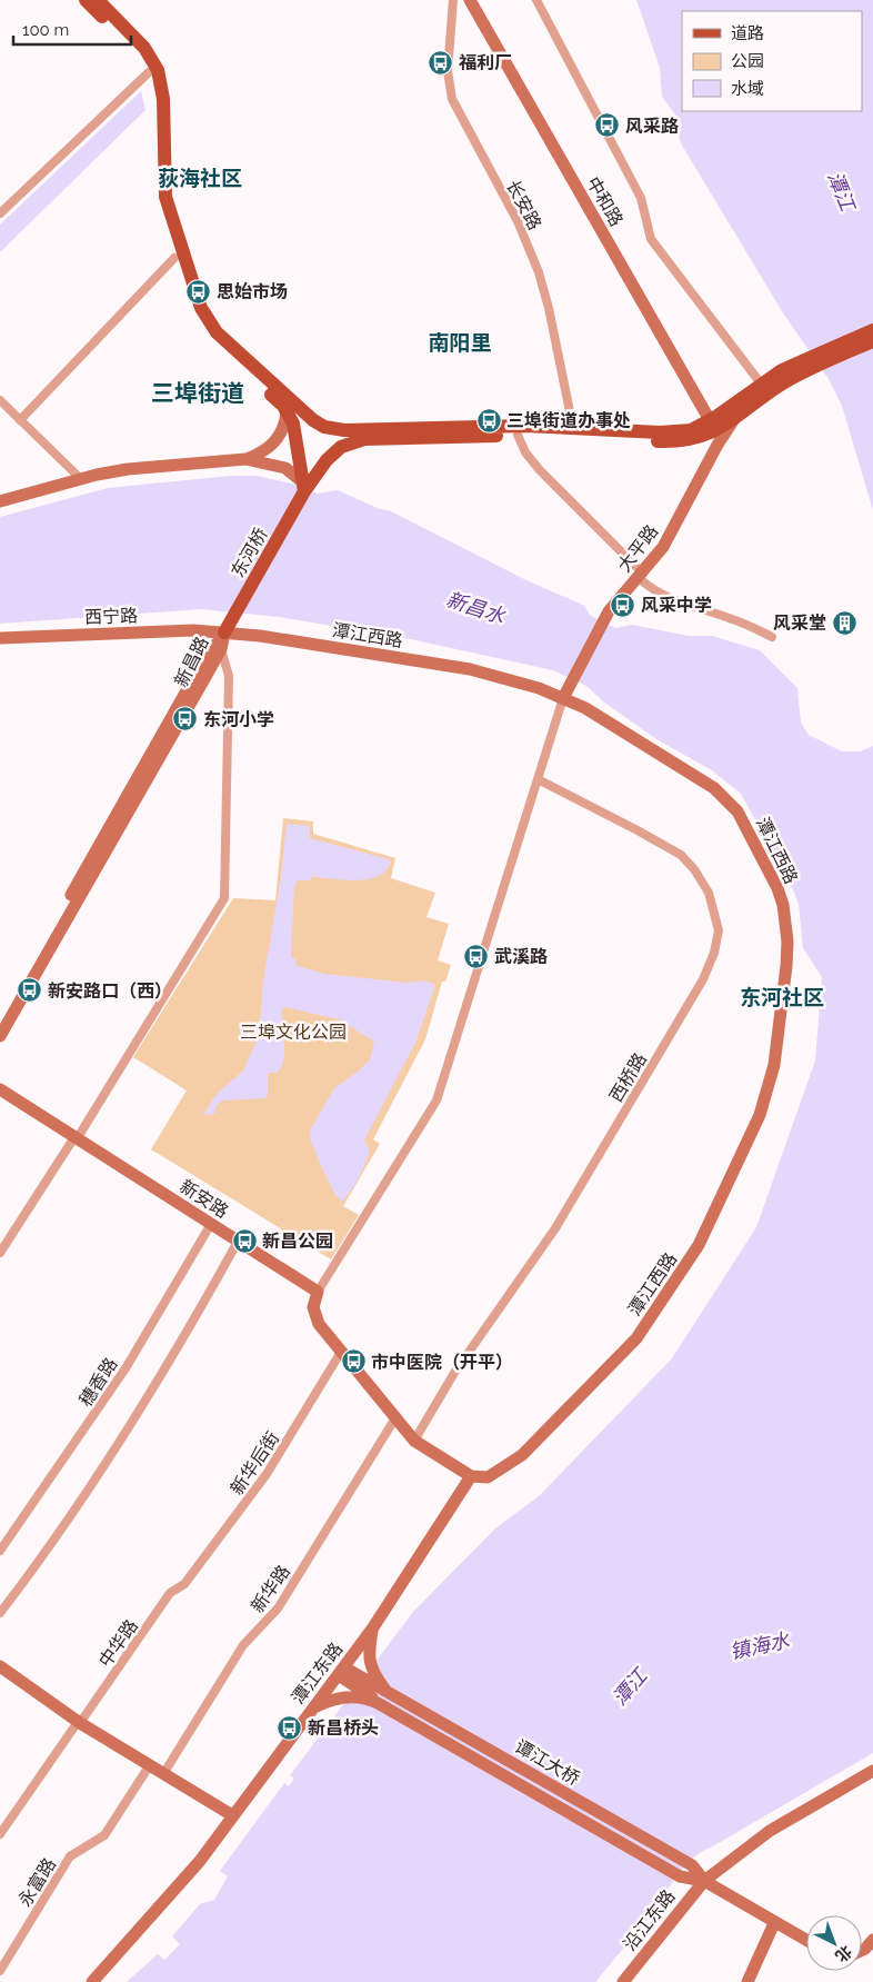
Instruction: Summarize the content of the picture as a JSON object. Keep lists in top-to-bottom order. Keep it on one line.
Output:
{"streets":{"main road":["东河桥"],"street":["中和路","长安路","大平路","西宁路","潭江西路","新昌路","西桥路","新安路","穗香路","新华后街","新华路","中华路","潭江东路","谭江大桥","永富路","沿江东路"]},"crossings":[["大平路","东河桥"],["大平路","潭江西路"],["东河桥","西宁路"],["东河桥","潭江西路"],["东河桥","新昌路"],["西宁路","潭江西路"],["西宁路","新昌路"],["潭江西路","新昌路"],["潭江西路","潭江东路"],["新安路","穗香路"],["新华后街","中华路"],["潭江东路","谭江大桥"],["谭江大桥","沿江东路"]],"districts":["荻海社区","南阳里","三埠街道","东河社区"],"water":["潭江","新昌水","镇海水"],"parks":["三埠文化公园"],"places":{"bus stop":["福利厂","风采路","思始市场","三埠街道办事处","风采中学","东河小学","武溪路","新安路口（西）","新昌公园","市中医院（开平）","新昌桥头"],"building":["风采堂"]},"legend":["道路","公园","水域"],"scale_bar":"100 m","north":"bottom right"}
